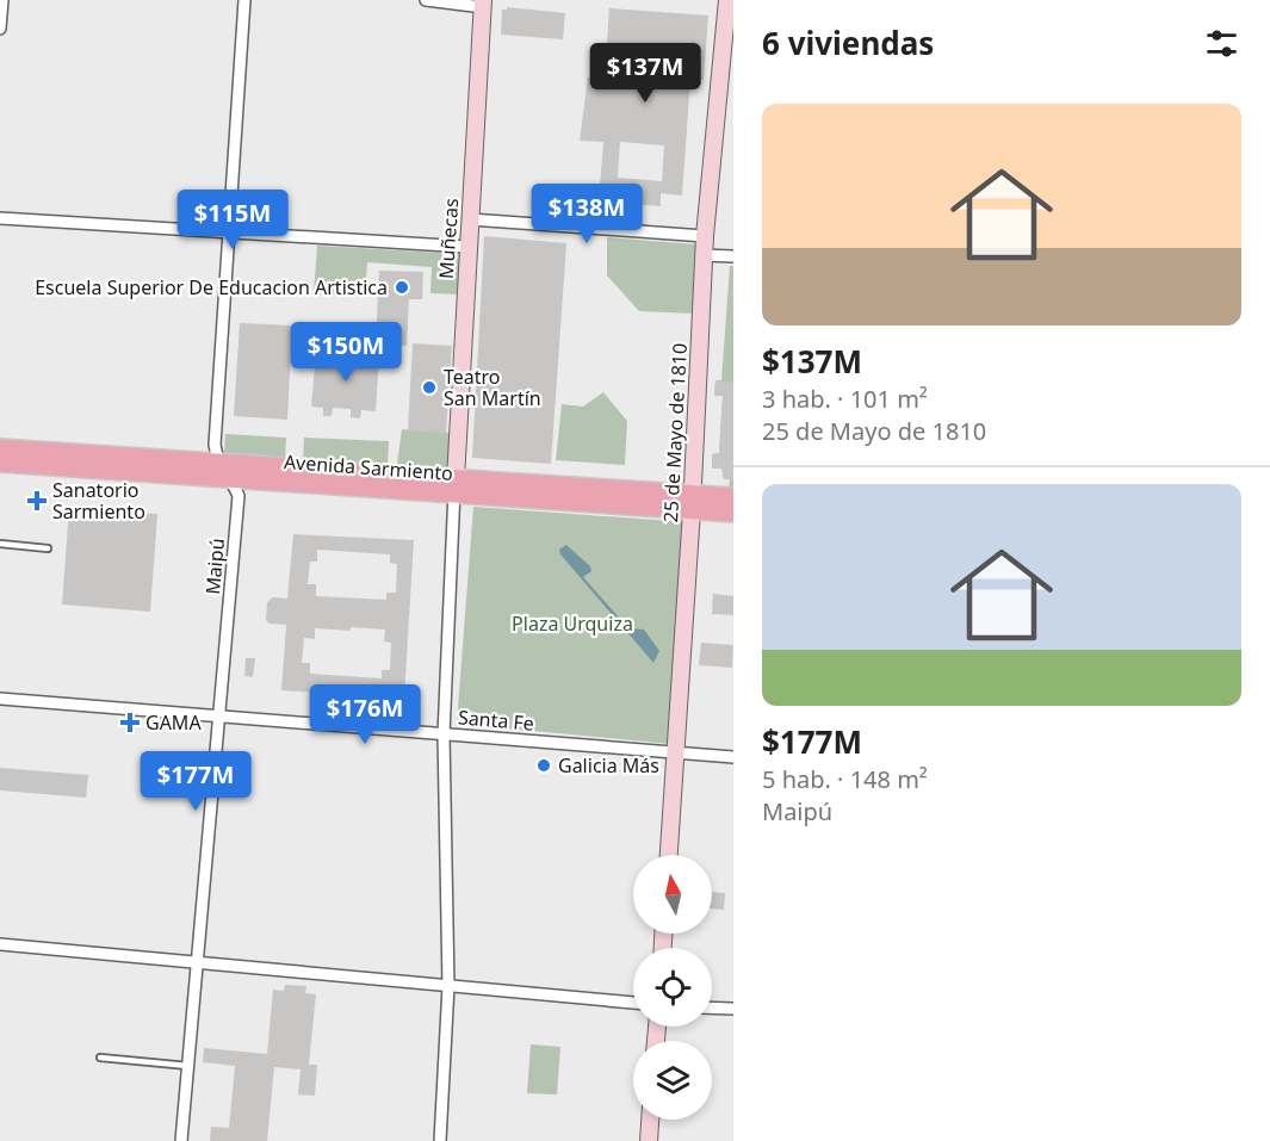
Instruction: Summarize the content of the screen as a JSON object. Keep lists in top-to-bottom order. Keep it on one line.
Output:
{"streets":{"main road":["Avenida Sarmiento"],"street":["Muñecas","25 de Mayo de 1810","Maipú","Santa Fe"]},"crossings":[["Muñecas","Avenida Sarmiento"],["25 de Mayo de 1810","Avenida Sarmiento"],["25 de Mayo de 1810","Santa Fe"],["Avenida Sarmiento","Maipú"],["Maipú","Santa Fe"]],"parks":["Plaza Urquiza"],"places":{"other":["Escuela Superior De Educacion Artistica","Teatro San Martín","Galicia Más"],"health":["Sanatorio Sarmiento","GAMA"]},"north":"top","page":{"heading":"6 viviendas","price":["$137M","$138M","$115M","$150M","$176M","$177M"],"list":[{"name":"$137M","note":"3 hab. · 101 m² · 25 de Mayo de 1810"},{"name":"$177M","note":"5 hab. · 148 m² · Maipú"}]}}
